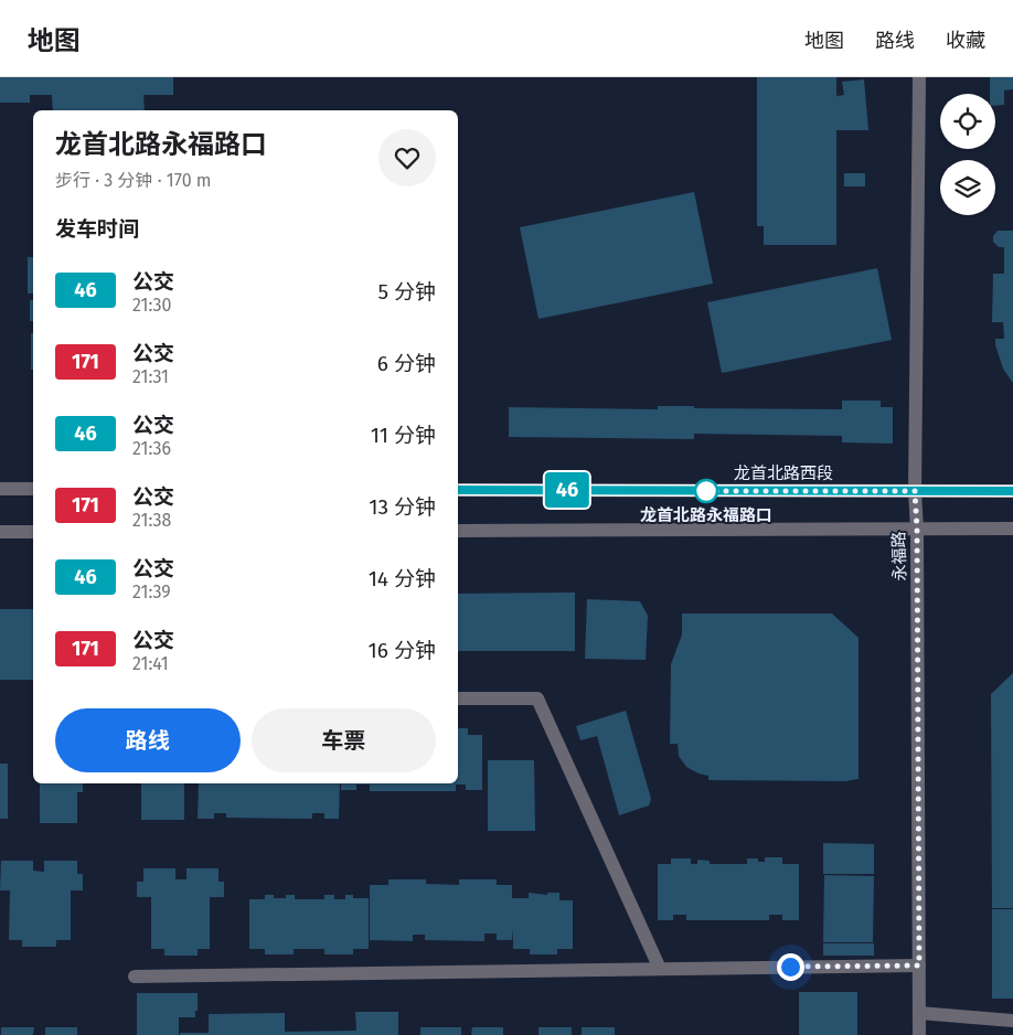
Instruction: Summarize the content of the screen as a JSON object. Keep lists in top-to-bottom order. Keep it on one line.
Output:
{"streets":{"street":["龙首北路西段","永福路"]},"crossings":[["龙首北路西段","永福路"]],"places":["龙首北路永福路口"],"lines":["bus line 46"],"page":{"header":"地图","nav":["地图","路线","收藏"],"on_map":"46","heading":[["龙首北路永福路口","步行 · 3 分钟 · 170 m"],"发车时间"],"list":[{"mark":"46","name":"公交","note":"21:30","value":"5 分钟"},{"mark":"171","name":"公交","note":"21:31","value":"6 分钟"},{"mark":"46","name":"公交","note":"21:36","value":"11 分钟"},{"mark":"171","name":"公交","note":"21:38","value":"13 分钟"},{"mark":"46","name":"公交","note":"21:39","value":"14 分钟"},{"mark":"171","name":"公交","note":"21:41","value":"16 分钟"}],"buttons":["路线","车票"]}}
